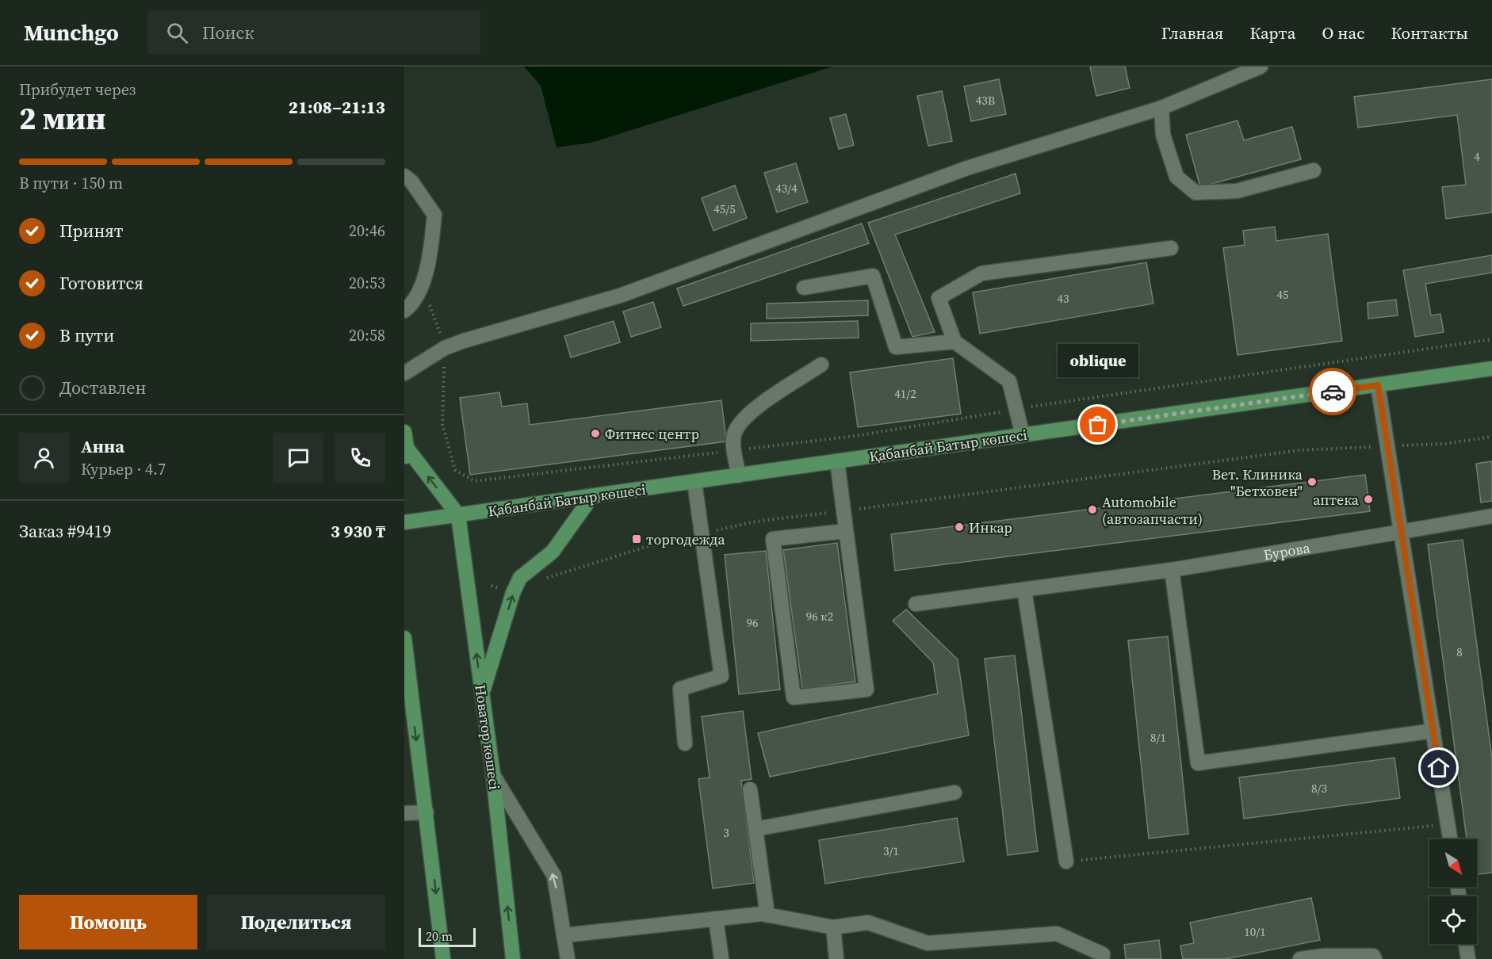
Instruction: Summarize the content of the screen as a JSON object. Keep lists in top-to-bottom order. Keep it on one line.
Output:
{"streets":{"main road":["Қабанбай Батыр көшесі","Новатор көшесі"],"street":["Бурова"]},"crossings":[["Қабанбай Батыр көшесі","Новатор көшесі"]],"places":{"other":["oblique","Фитнес центр","Вет. Клиника \"Бетховен\"","аптека","Automobile (автозапчасти)","Инкар"],"transit":["торгодежда"]},"house_numbers":["43В","4","43/4","45/5","45","43","41/2","96 к2","96","8","8/1","8/3","3","3/1","10/1"],"scale_bar":"20 m","north":"bottom right","page":{"header":"Munchgo","search":"Поиск","nav":["Главная","Карта","О нас","Контакты"],"heading":["2 мин","Прибудет через","21:08–21:13"],"panel":["Анна","Курьер · 4.7","Заказ #9419","3 930 ₸"],"bar":"В пути · 150 m","list":[["Принят","20:46"],["Готовится","20:53"],["В пути","20:58"],"Доставлен"],"bubble":"oblique","buttons":["Помощь","Поделиться"],"scale":"20 m"}}
